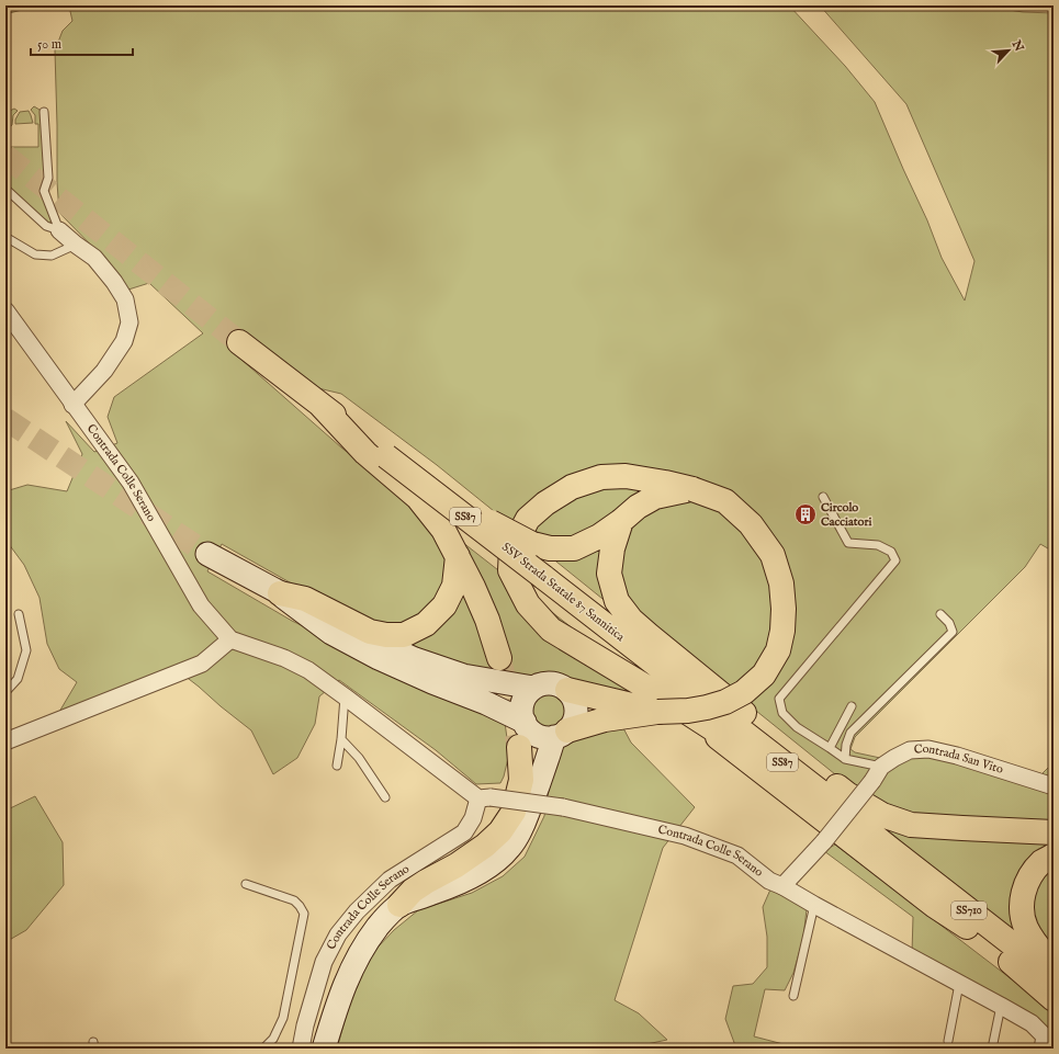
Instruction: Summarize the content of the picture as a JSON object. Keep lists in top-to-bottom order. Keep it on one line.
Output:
{"streets":{"main road":["SS87","SSV Strada Statale 87 Sannitica","SS710"],"street":["Contrada Colle Serano","Contrada San Vito"]},"crossings":[["Contrada Colle Serano","Contrada San Vito"],["SSV Strada Statale 87 Sannitica","SS710"]],"places":{"building":["Circolo Cacciatori"]},"scale_bar":"50 m","north":"top right"}
